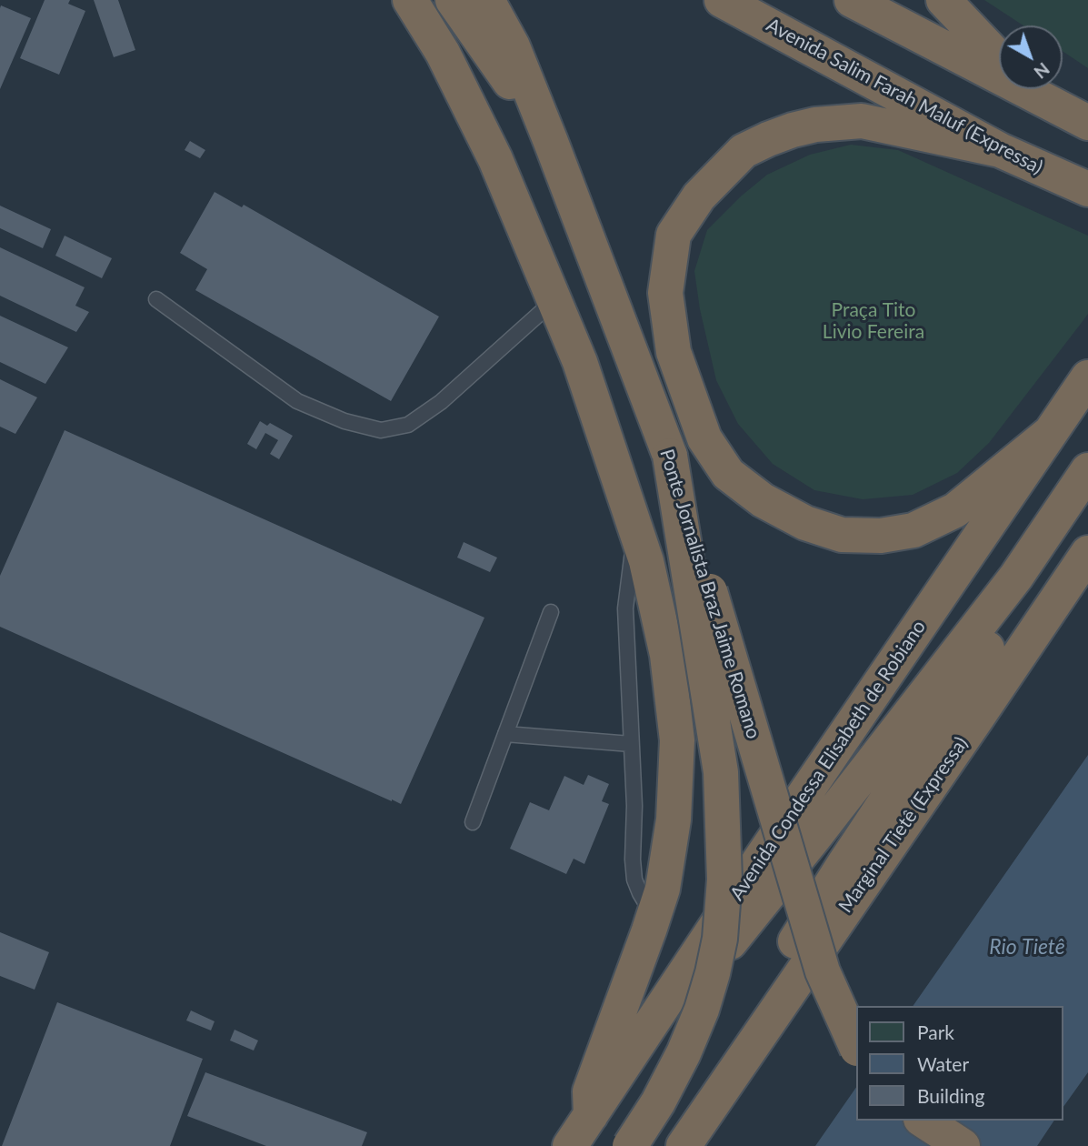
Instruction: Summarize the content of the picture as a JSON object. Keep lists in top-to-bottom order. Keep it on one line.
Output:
{"streets":{"highway":["Avenida Salim Farah Maluf (Expressa)","Ponte Jornalista Braz Jaime Romano","Avenida Condessa Elisabeth de Robiano","Marginal Tietê (Expressa)"]},"water":["Rio Tietê"],"parks":["Praça Tito Livio Fereira"],"legend":["Park","Water","Building"],"north":"bottom right"}
